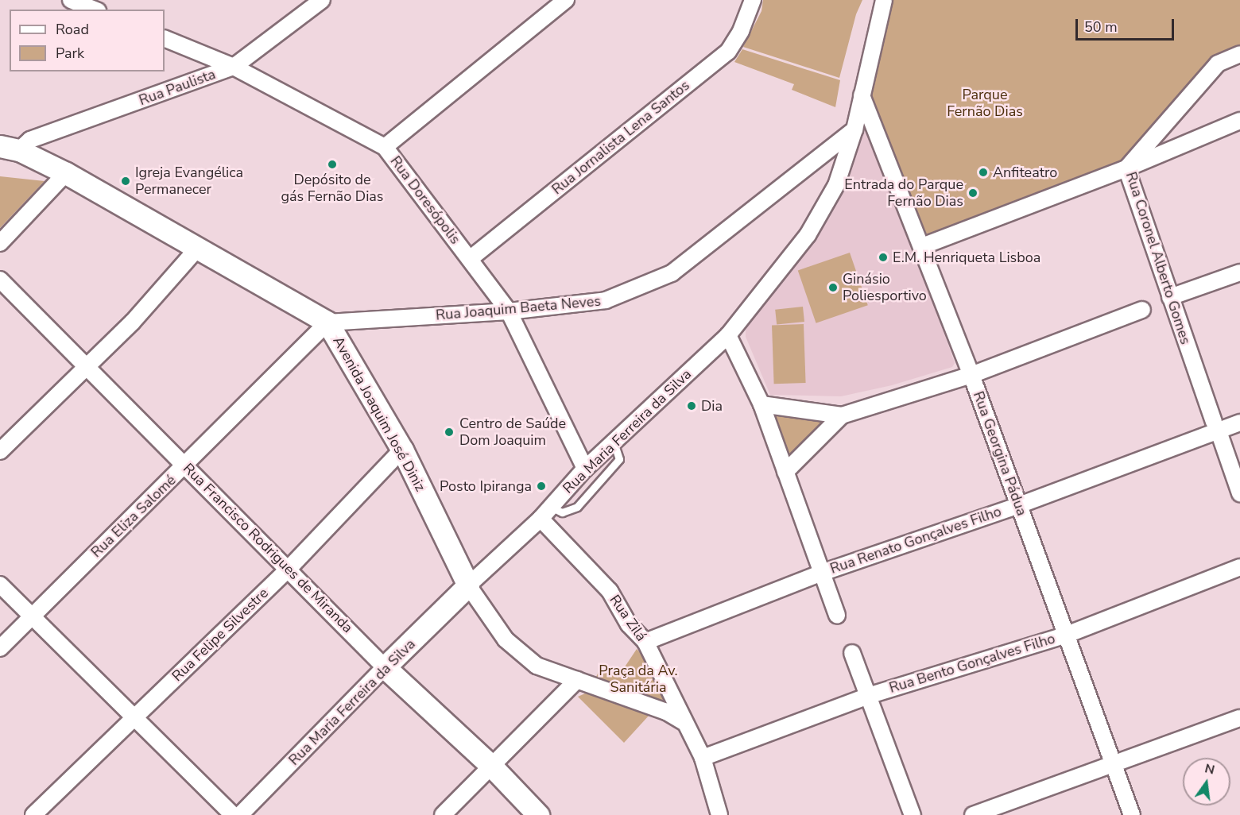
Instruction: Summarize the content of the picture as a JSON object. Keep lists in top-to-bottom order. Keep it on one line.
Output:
{"streets":{"street":["Rua Paulista","Rua Jornalista Lena Santos","Rua Doresópolis","Rua Coronel Alberto Gomes","Rua Joaquim Baeta Neves","Avenida Joaquim José Diniz","Rua Maria Ferreira da Silva","Rua Georgina Pádua","Rua Eliza Salomé","Rua Renato Gonçalves Filho","Rua Francisco Rodrigues de Miranda","Rua Zilá","Rua Felipe Silvestre","Rua Bento Gonçalves Filho"]},"crossings":[["Rua Paulista","Rua Doresópolis"],["Rua Paulista","Avenida Joaquim José Diniz"],["Rua Jornalista Lena Santos","Rua Doresópolis"],["Rua Doresópolis","Rua Joaquim Baeta Neves"],["Rua Doresópolis","Rua Maria Ferreira da Silva"],["Rua Coronel Alberto Gomes","Rua Renato Gonçalves Filho"],["Rua Joaquim Baeta Neves","Avenida Joaquim José Diniz"],["Rua Joaquim Baeta Neves","Rua Maria Ferreira da Silva"],["Rua Joaquim Baeta Neves","Rua Eliza Salomé"],["Avenida Joaquim José Diniz","Rua Maria Ferreira da Silva"],["Avenida Joaquim José Diniz","Rua Eliza Salomé"],["Avenida Joaquim José Diniz","Rua Zilá"],["Avenida Joaquim José Diniz","Rua Felipe Silvestre"],["Rua Maria Ferreira da Silva","Rua Georgina Pádua"],["Rua Maria Ferreira da Silva","Rua Francisco Rodrigues de Miranda"],["Rua Maria Ferreira da Silva","Rua Zilá"],["Rua Georgina Pádua","Rua Renato Gonçalves Filho"],["Rua Georgina Pádua","Rua Bento Gonçalves Filho"],["Rua Eliza Salomé","Rua Francisco Rodrigues de Miranda"],["Rua Renato Gonçalves Filho","Rua Zilá"],["Rua Francisco Rodrigues de Miranda","Rua Felipe Silvestre"],["Rua Zilá","Rua Bento Gonçalves Filho"]],"parks":["Parque Fernão Dias","Praça da Av. Sanitária"],"places":["Depósito de gás Fernão Dias","Anfiteatro","Igreja Evangélica Permanecer","Entrada do Parque Fernão Dias","E.M. Henriqueta Lisboa","Ginásio Poliesportivo","Dia","Centro de Saúde Dom Joaquim","Posto Ipiranga"],"legend":["Road","Park"],"scale_bar":"50 m","north":"top"}
